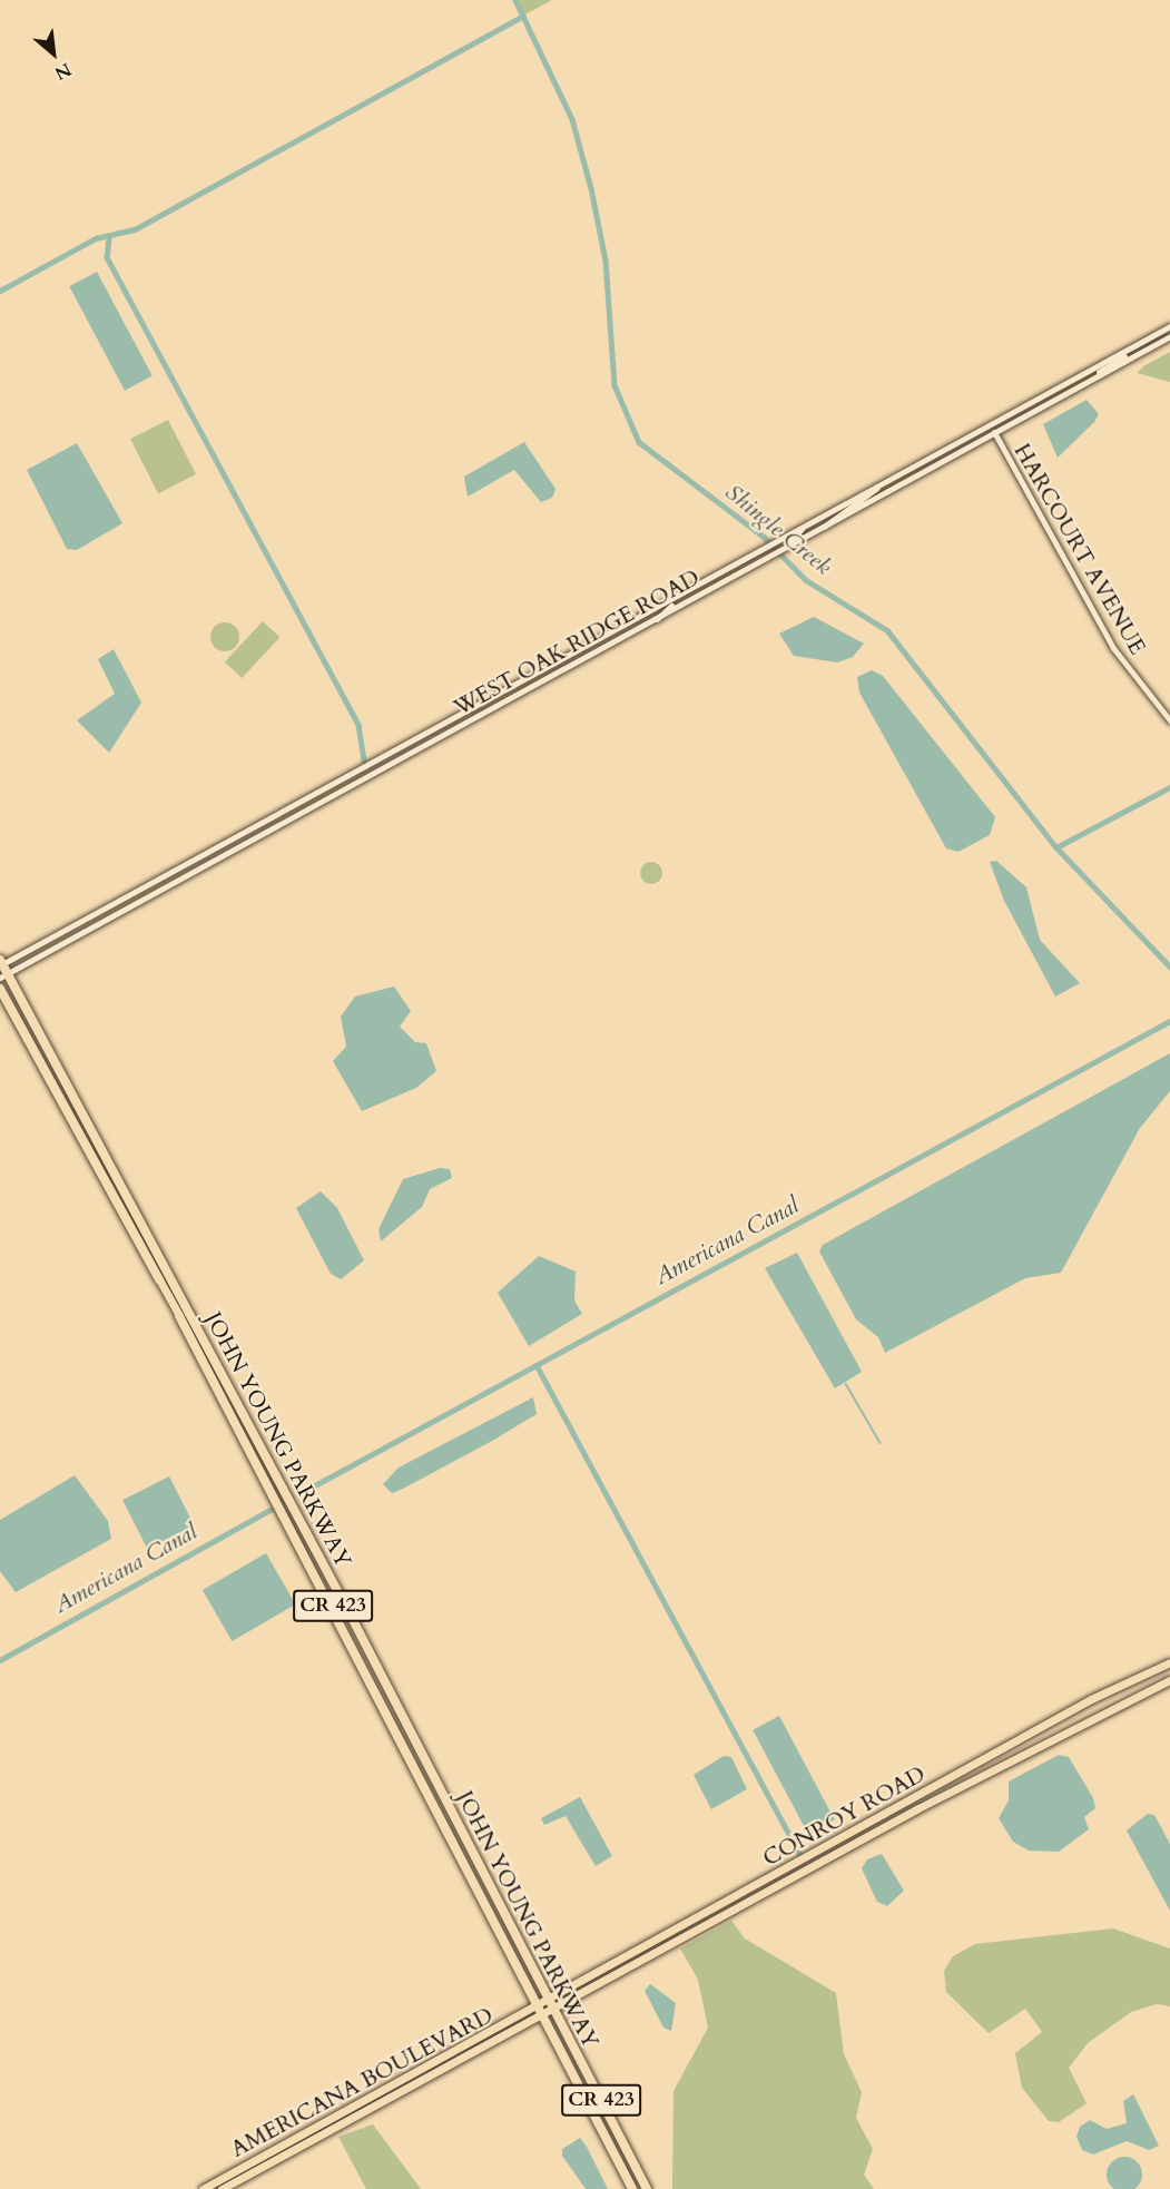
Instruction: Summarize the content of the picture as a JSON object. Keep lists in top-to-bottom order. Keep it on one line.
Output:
{"streets":{"highway":["JOHN YOUNG PARKWAY","CR 423"],"main road":["CONROY ROAD","AMERICANA BOULEVARD"],"street":["HARCOURT AVENUE","WEST OAK RIDGE ROAD"]},"crossings":[["HARCOURT AVENUE","WEST OAK RIDGE ROAD"],["WEST OAK RIDGE ROAD","JOHN YOUNG PARKWAY"],["JOHN YOUNG PARKWAY","CONROY ROAD"],["JOHN YOUNG PARKWAY","AMERICANA BOULEVARD"],["CONROY ROAD","AMERICANA BOULEVARD"]],"water":["Shingle Creek","Americana Canal"],"north":"bottom right"}
